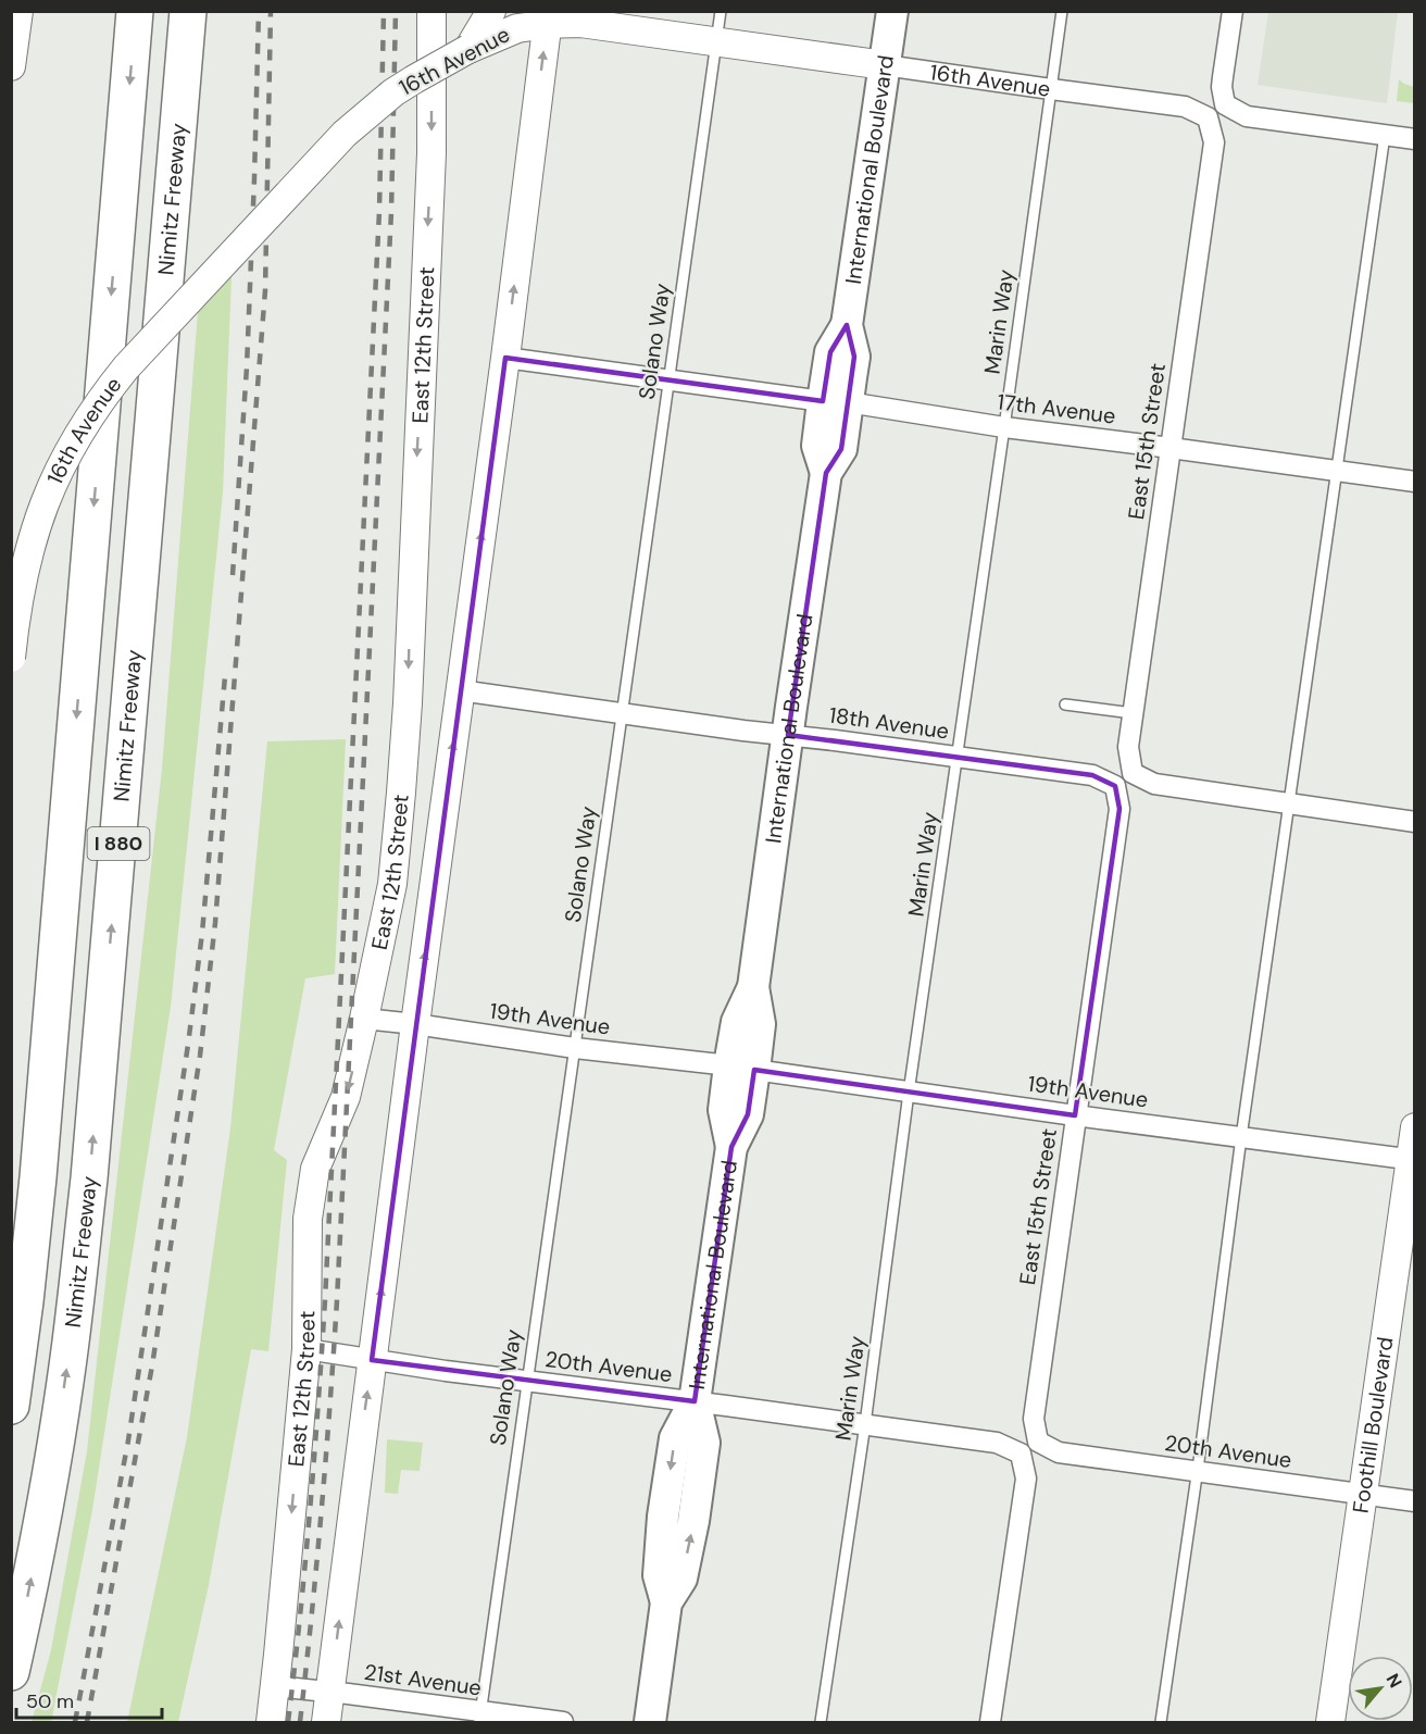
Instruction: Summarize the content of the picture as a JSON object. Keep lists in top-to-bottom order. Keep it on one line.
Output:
{"streets":{"highway":["Nimitz Freeway","I 880"],"main road":["16th Avenue","International Boulevard","East 12th Street","Foothill Boulevard"],"street":["17th Avenue","East 15th Street","18th Avenue","19th Avenue","20th Avenue","21st Avenue"],"lane":["Marin Way","Solano Way"]},"crossings":[["16th Avenue","International Boulevard"],["16th Avenue","Marin Way"],["16th Avenue","Solano Way"],["16th Avenue","East 15th Street"],["International Boulevard","17th Avenue"],["International Boulevard","18th Avenue"],["International Boulevard","19th Avenue"],["International Boulevard","20th Avenue"],["Marin Way","17th Avenue"],["Marin Way","18th Avenue"],["Marin Way","19th Avenue"],["Marin Way","20th Avenue"],["Solano Way","17th Avenue"],["Solano Way","18th Avenue"],["Solano Way","19th Avenue"],["Solano Way","20th Avenue"],["Solano Way","21st Avenue"],["East 12th Street","19th Avenue"],["East 12th Street","20th Avenue"],["East 12th Street","21st Avenue"],["17th Avenue","East 15th Street"],["East 15th Street","18th Avenue"],["East 15th Street","19th Avenue"],["East 15th Street","20th Avenue"],["19th Avenue","Foothill Boulevard"],["20th Avenue","Foothill Boulevard"]],"scale_bar":"50 m","north":"top right"}
